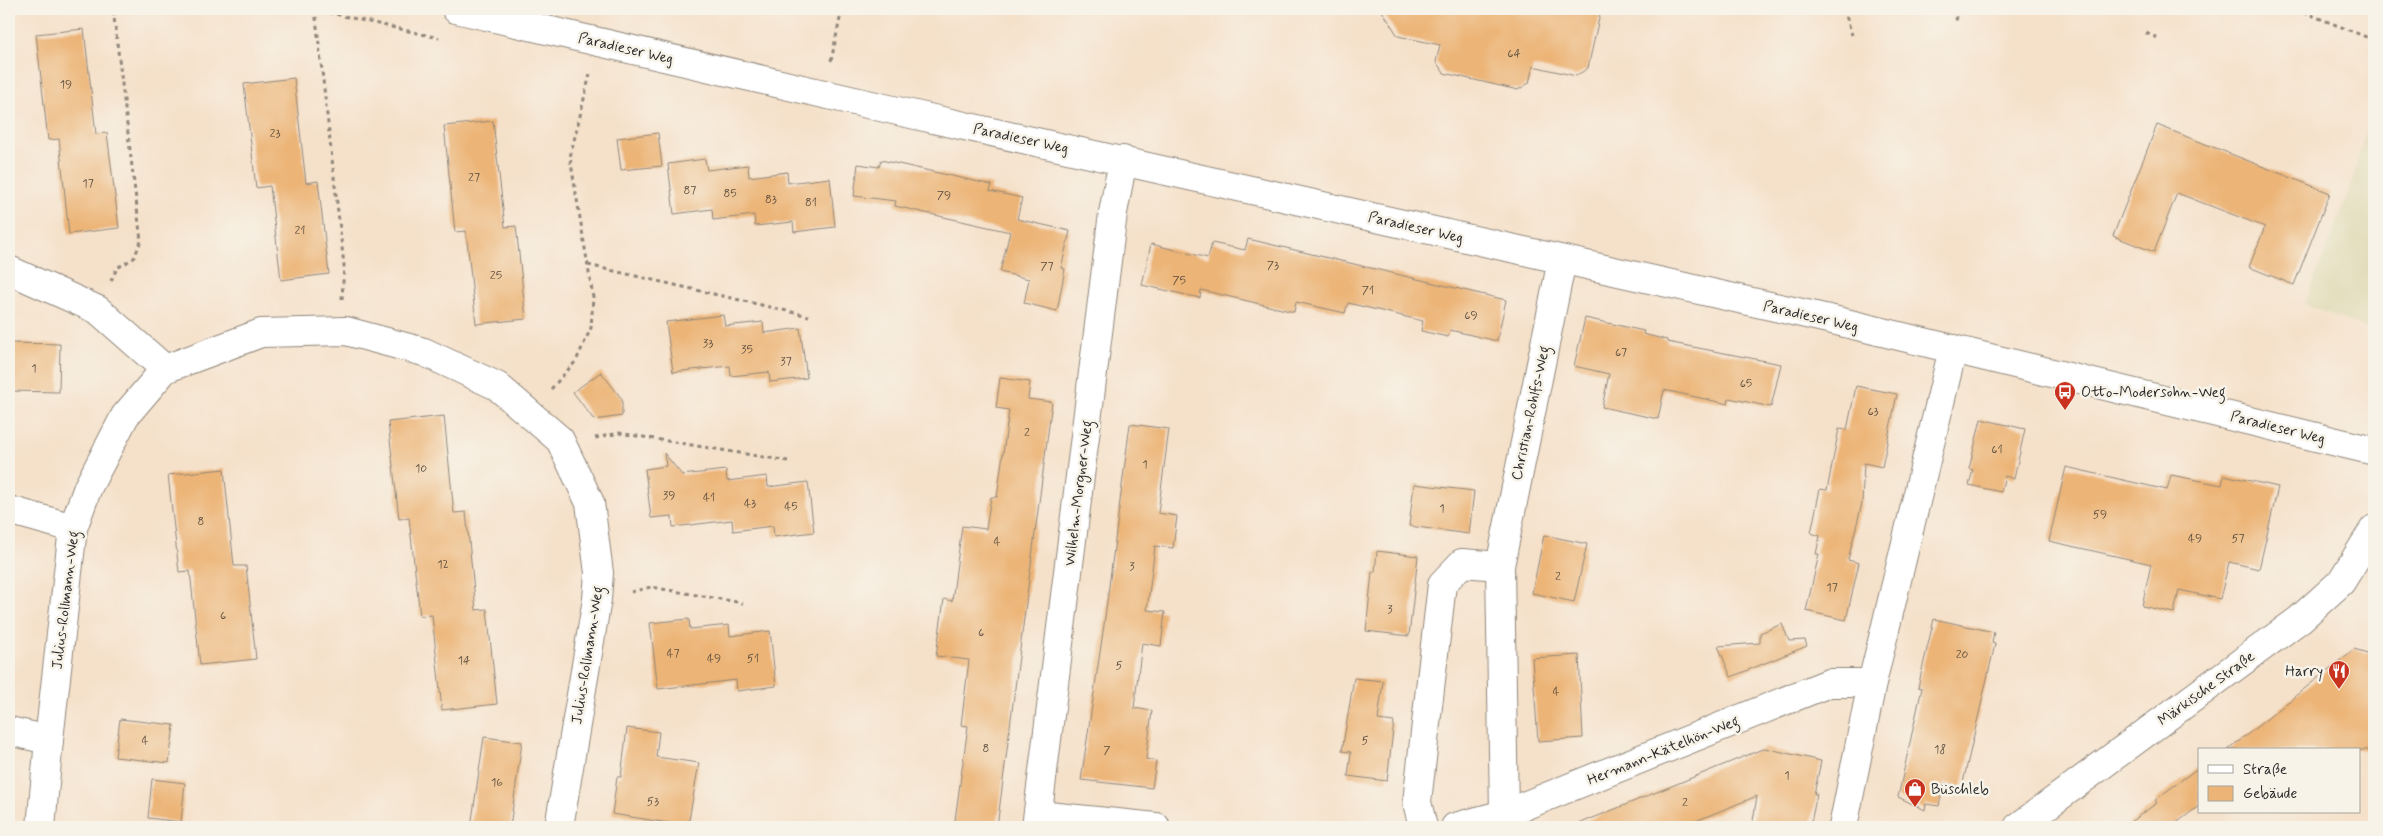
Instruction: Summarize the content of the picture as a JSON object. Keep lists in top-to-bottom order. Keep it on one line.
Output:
{"streets":{"street":["Paradieser Weg","Christian-Rohlfs-Weg","Wilhelm-Morgner-Weg","Julius-Rollmann-Weg","Märkische Straße","Hermann-Kätelhön-Weg"]},"crossings":[["Paradieser Weg","Christian-Rohlfs-Weg"],["Paradieser Weg","Wilhelm-Morgner-Weg"],["Christian-Rohlfs-Weg","Hermann-Kätelhön-Weg"]],"places":{"bus stop":["Otto-Modersohn-Weg"],"restaurant":["Harry"],"shop":["Büschleb"]},"house_numbers":["64","19","23","27","17","87","85","79","83","81","21","73","77","25","75","71","69","33","35","67","37","1","65","63","2","61","1","10","39","41","43","45","1","59","8","49","57","4","12","3","2","17","3","6","6","47","20","49","51","14","5","4","4","5","8","18","7","1","16","53","2"],"legend":["Straße","Gebäude"]}
